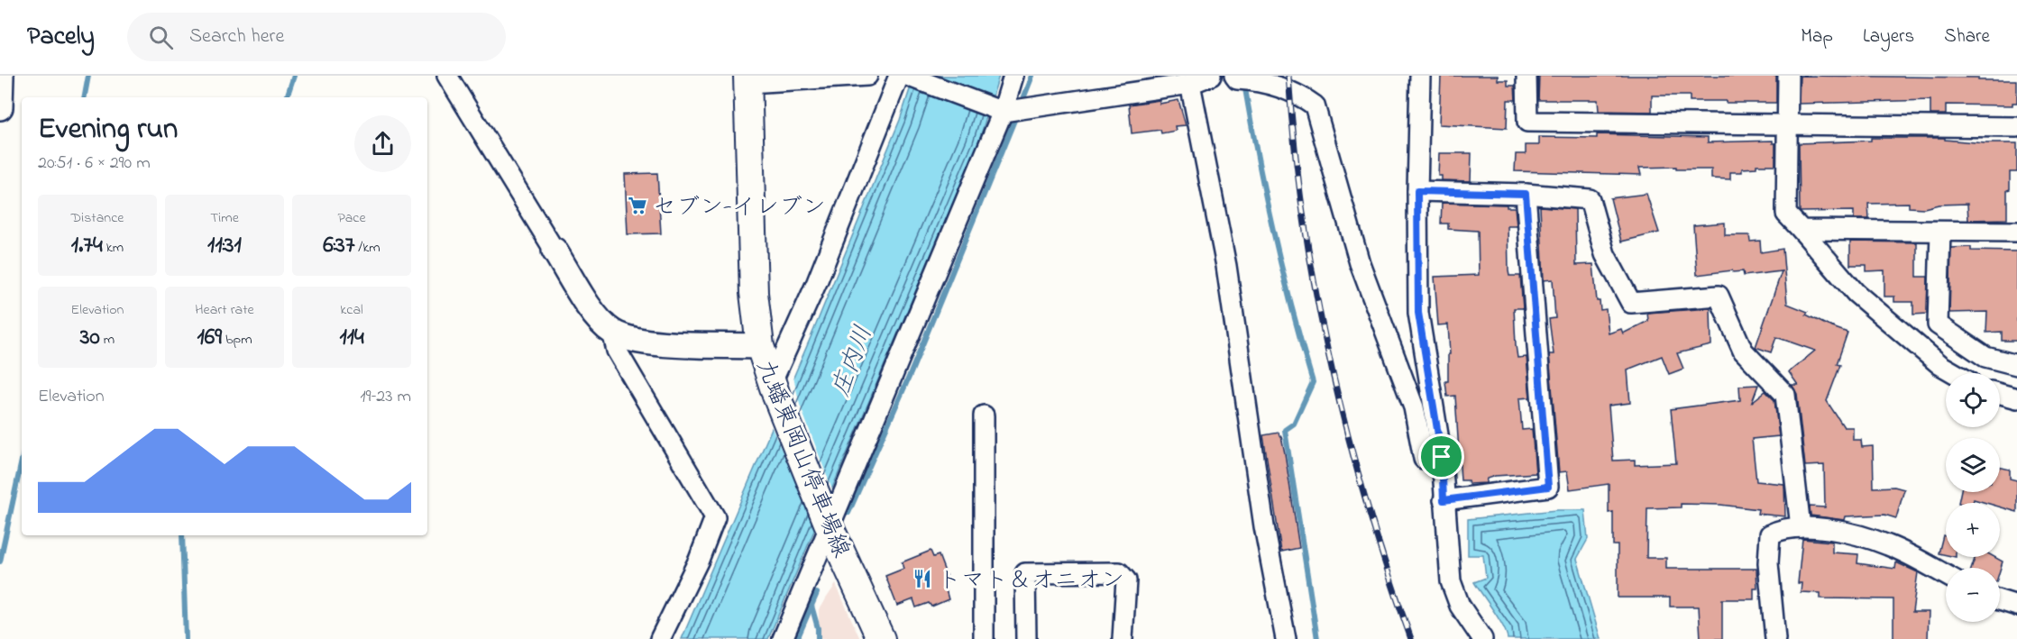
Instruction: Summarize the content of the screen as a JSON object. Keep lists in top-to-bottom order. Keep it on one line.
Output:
{"streets":{"main road":["九蟠東岡山停車場線"]},"water":["庄内川"],"places":{"supermarket":["セブン-イレブン"],"restaurant":["トマト＆オニオン"]},"page":{"header":"Pacely","search":"Search here","nav":["Map","Layers","Share"],"heading":["Evening run","20:51 · 6 × 290 m"],"stats":[["Distance","1.74 km"],["Time","11:31"],["Pace","6:37 /km"],["Elevation","30 m"],["Heart rate","169 bpm"],["kcal","114"]],"map_buttons":["+","−"],"chart":["Elevation","19–23 m"]}}
